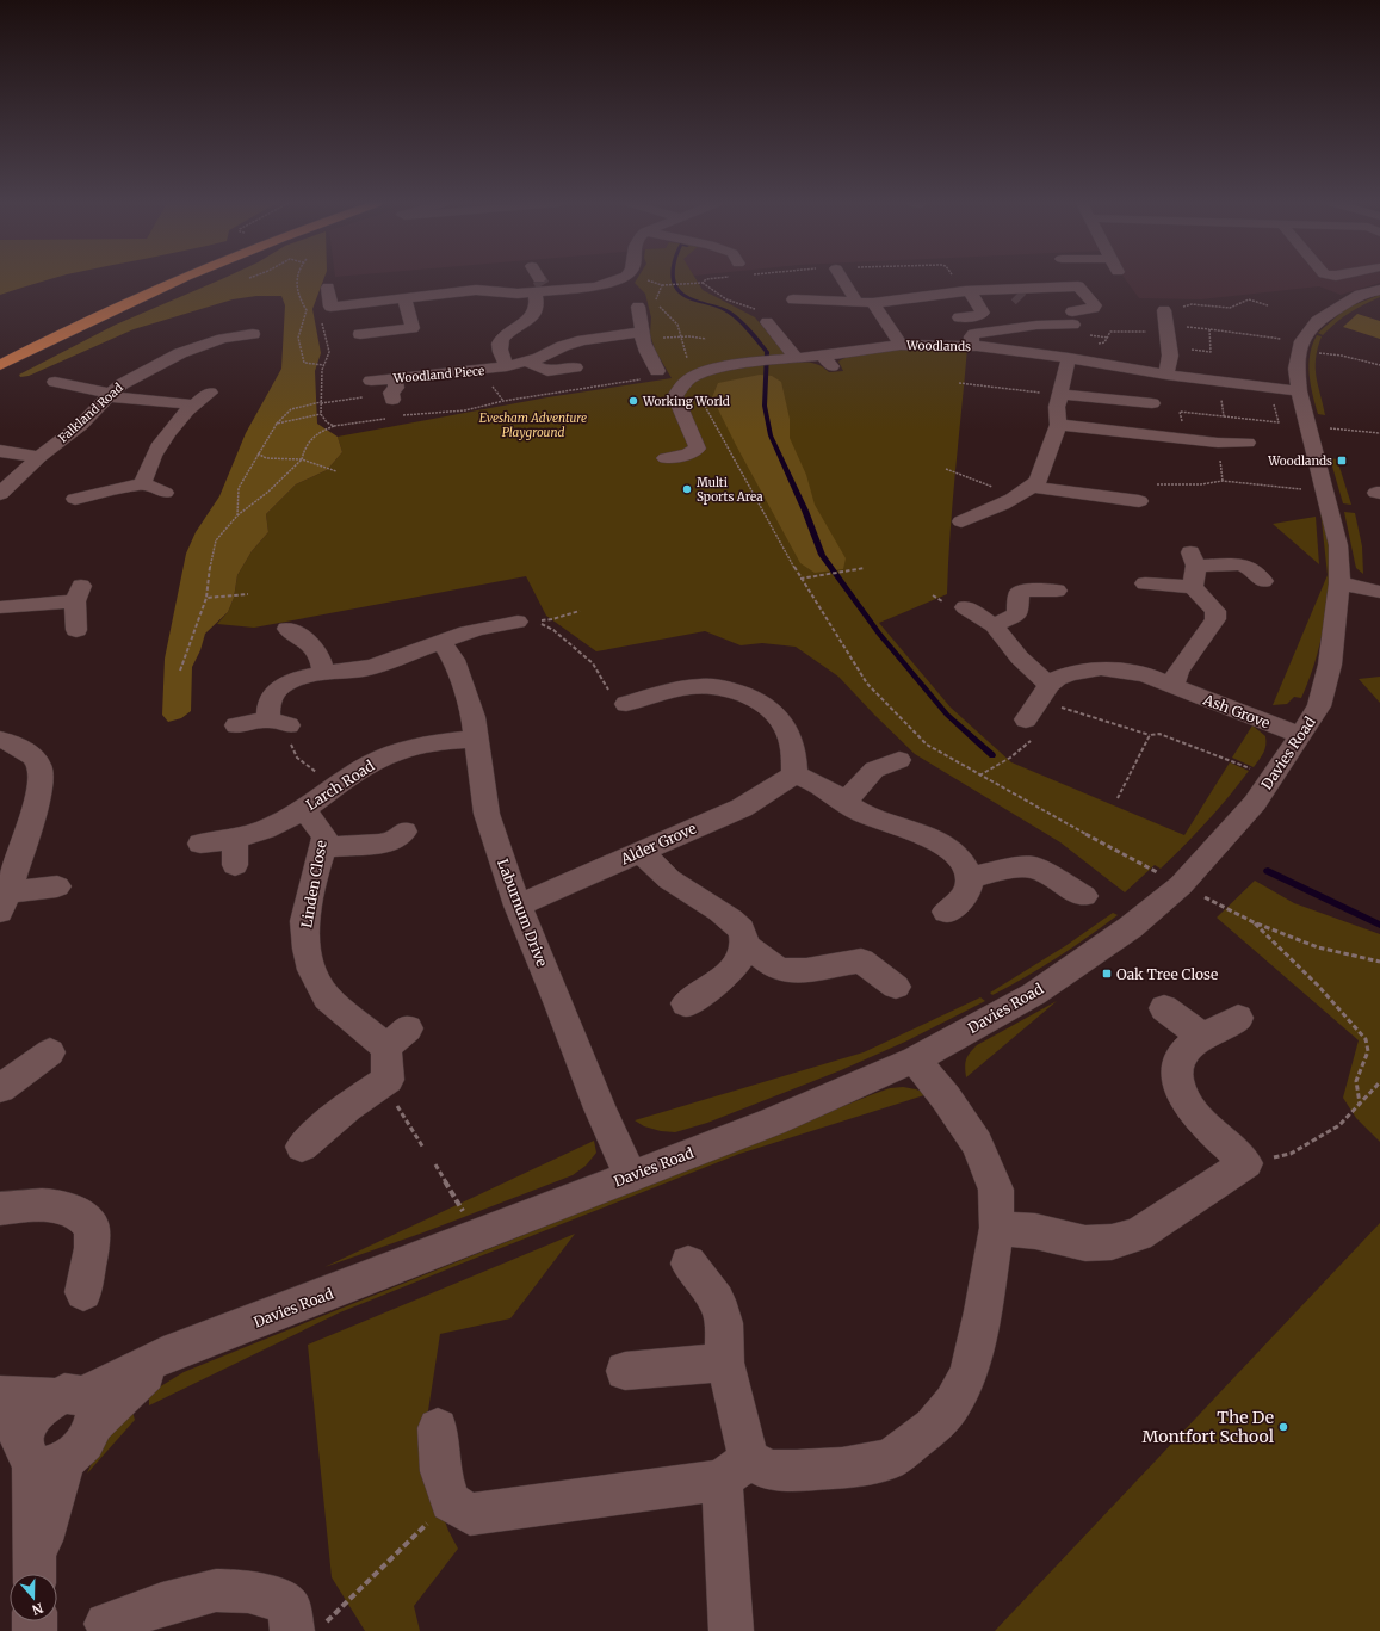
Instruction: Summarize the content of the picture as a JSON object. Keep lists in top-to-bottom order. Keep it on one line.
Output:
{"streets":{"street":["Woodlands","Woodland Piece","Falkland Road","Ash Grove","Davies Road","Larch Road","Alder Grove","Linden Close","Laburnum Drive"]},"crossings":[["Woodlands","Davies Road"],["Ash Grove","Davies Road"],["Davies Road","Laburnum Drive"],["Larch Road","Linden Close"],["Larch Road","Laburnum Drive"],["Alder Grove","Laburnum Drive"]],"parks":["Evesham Adventure Playground"],"places":{"other":["Working World","Multi Sports Area","The De Montfort School"],"transit":["Woodlands","Oak Tree Close"]},"north":"bottom"}
